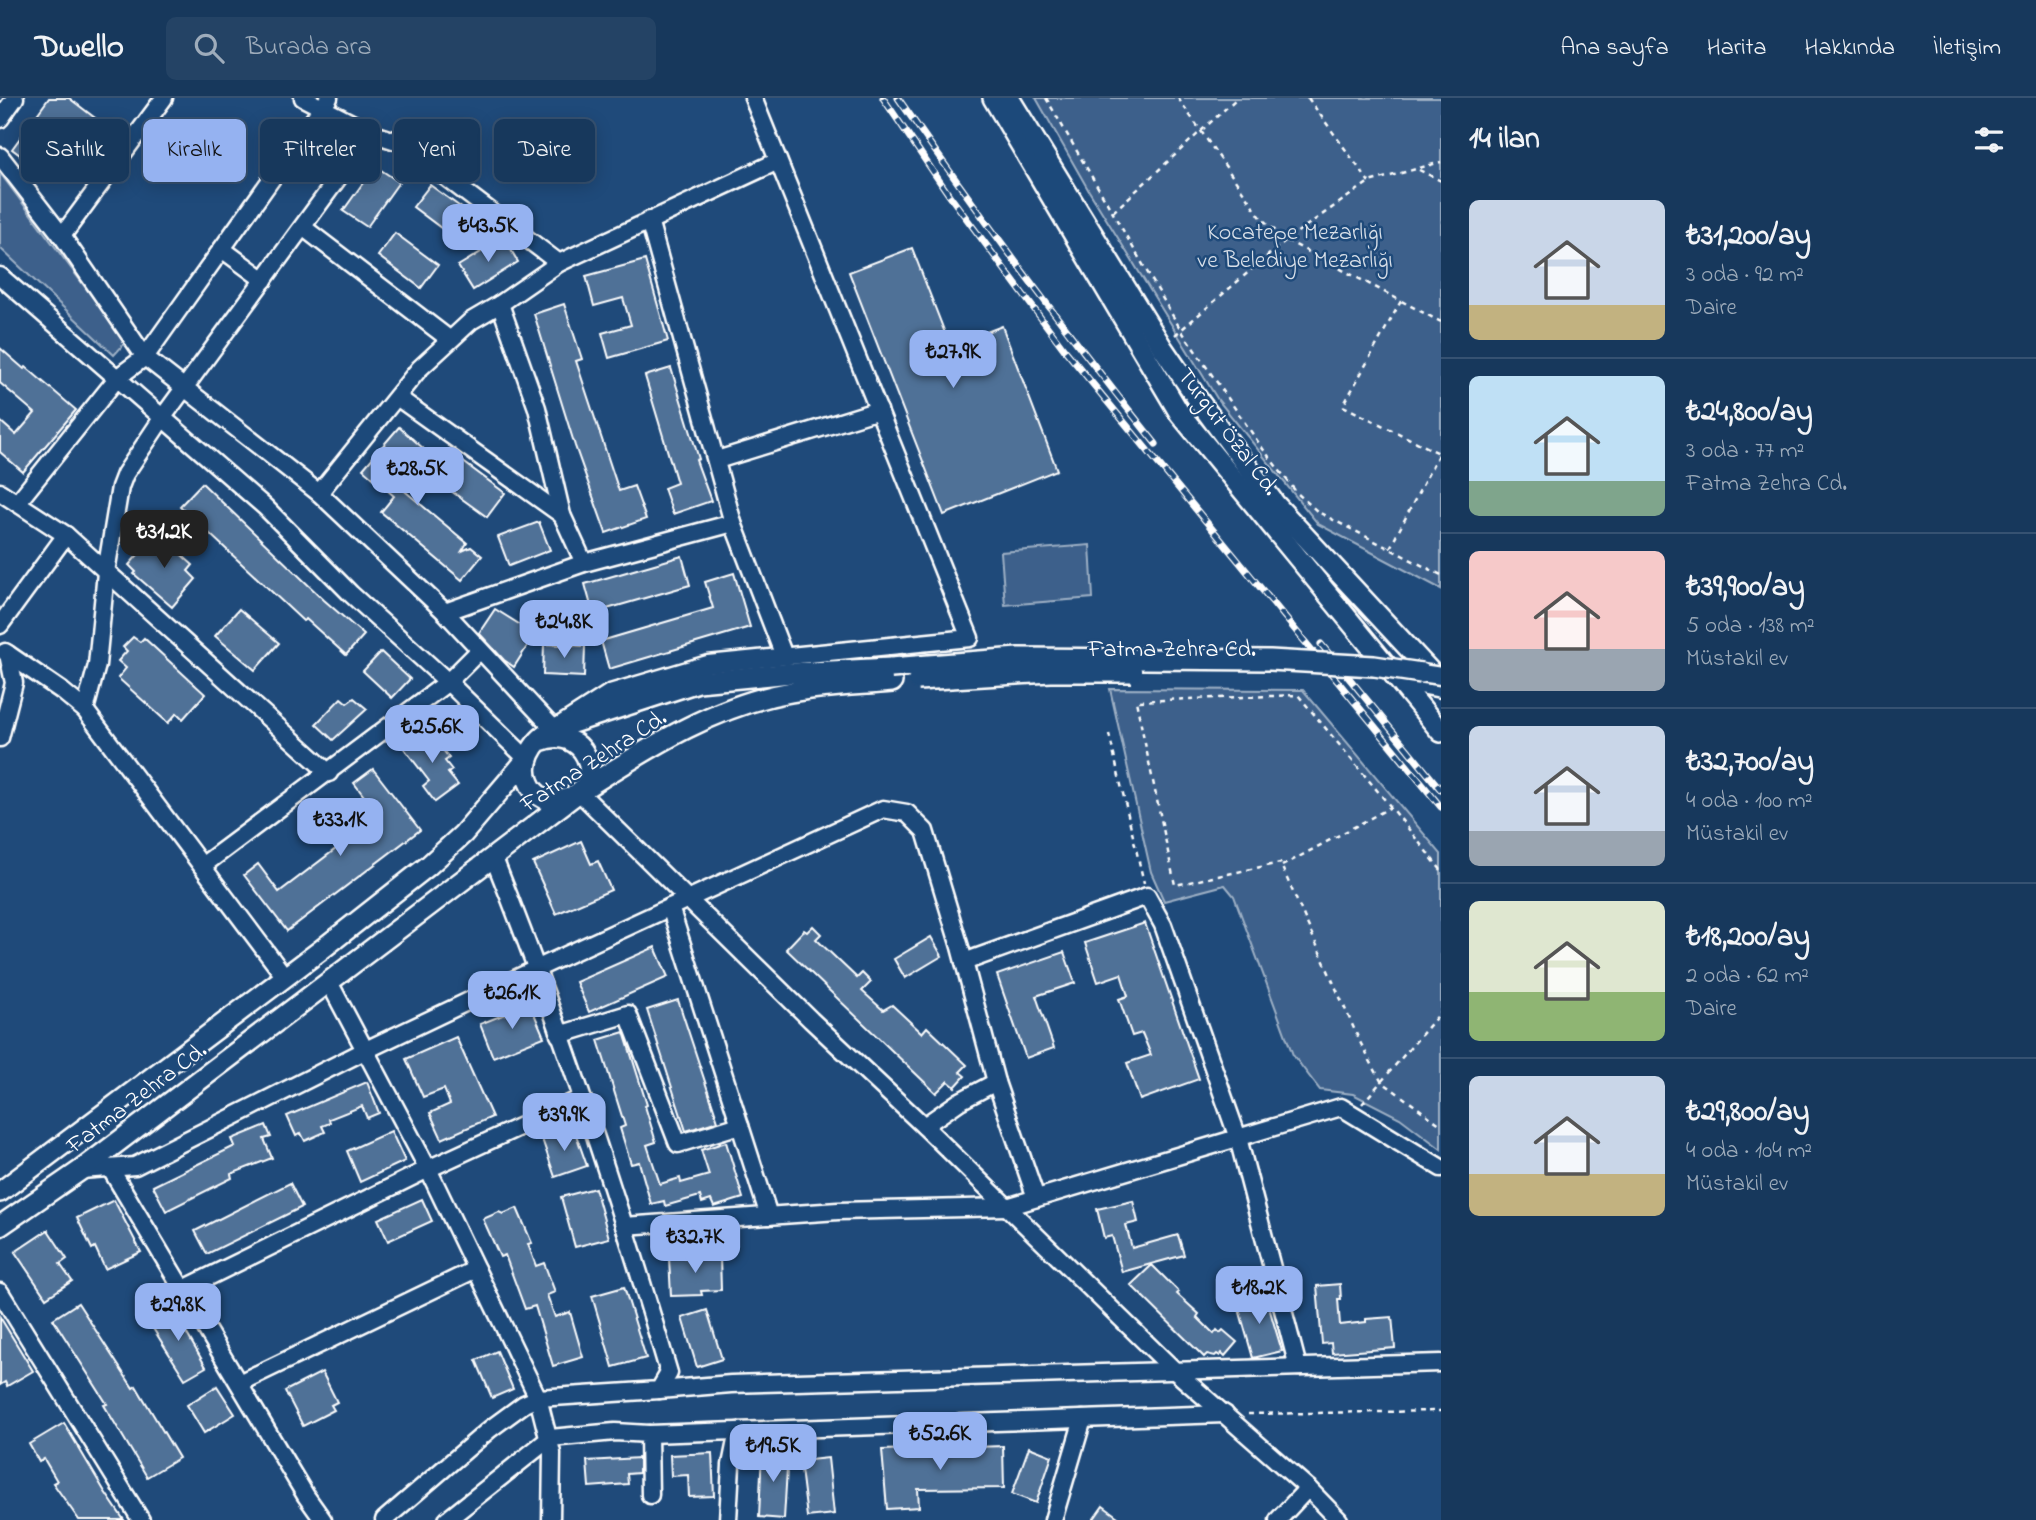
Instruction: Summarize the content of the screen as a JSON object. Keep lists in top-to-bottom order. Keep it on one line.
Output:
{"streets":{"main road":["Turgut Özal Cd.","Fatma Zehra Cd."]},"parks":["Kocatepe Mezarlığı ve Belediye Mezarlığı"],"page":{"header":"Dwello","search":"Burada ara","nav":["Ana sayfa","Harita","Hakkında","İletişim"],"heading":"14 ilan","chip":["Satılık","Kiralık","Filtreler","Yeni","Daire"],"list":[{"name":"₺31,200/ay","note":"3 oda · 92 m² · Daire"},{"name":"₺24,800/ay","note":"3 oda · 77 m² · Fatma Zehra Cd."},{"name":"₺39,900/ay","note":"5 oda · 138 m² · Müstakil ev"},{"name":"₺32,700/ay","note":"4 oda · 100 m² · Müstakil ev"},{"name":"₺18,200/ay","note":"2 oda · 62 m² · Daire"},{"name":"₺29,800/ay","note":"4 oda · 104 m² · Müstakil ev"}],"price":["₺43.5K","₺27.9K","₺28.5K","₺31.2K","₺24.8K","₺25.6K","₺33.1K","₺26.1K","₺39.9K","₺32.7K","₺18.2K","₺29.8K","₺52.6K","₺19.5K"]}}
